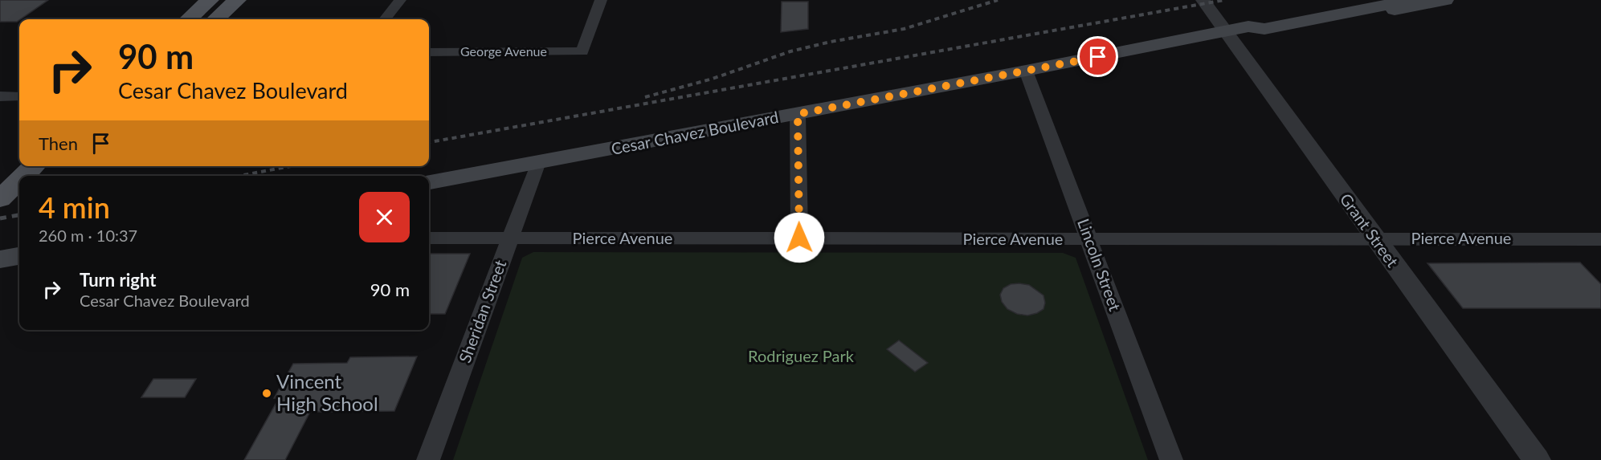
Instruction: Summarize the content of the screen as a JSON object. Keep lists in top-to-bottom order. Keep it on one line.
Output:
{"streets":{"main road":["Cesar Chavez Boulevard"],"street":["George Avenue","Grant Street","Pierce Avenue","Lincoln Street","Sheridan Street"]},"crossings":[["Cesar Chavez Boulevard","Grant Street"],["Cesar Chavez Boulevard","Lincoln Street"],["Cesar Chavez Boulevard","Sheridan Street"],["Grant Street","Pierce Avenue"],["Pierce Avenue","Lincoln Street"],["Pierce Avenue","Sheridan Street"]],"parks":["Rodriguez Park"],"places":["Vincent High School"],"page":{"turn":["90 m","Cesar Chavez Boulevard"],"then":"Then","heading":["4 min","260 m · 10:37"],"list":[{"name":"Turn right","note":"Cesar Chavez Boulevard","value":"90 m"}]}}
